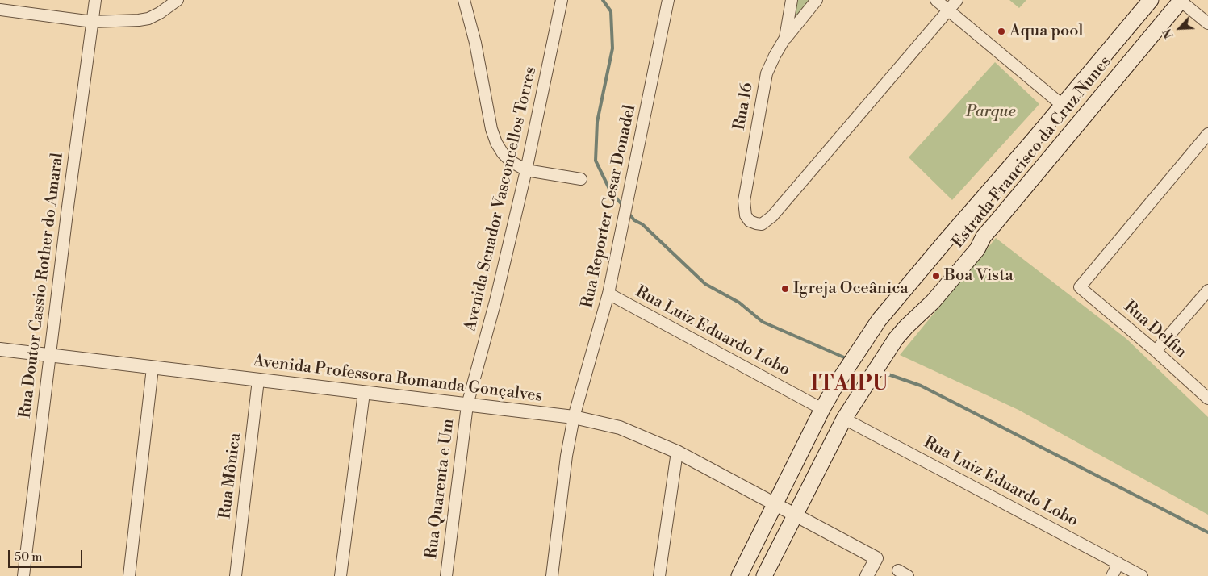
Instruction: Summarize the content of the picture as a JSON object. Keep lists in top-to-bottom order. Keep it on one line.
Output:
{"streets":{"main road":["Estrada Francisco da Cruz Nunes"],"street":["Rua 16","Avenida Senador Vasconcellos Torres","Rua Reporter Cesar Donadel","Rua Doutor Cassio Rother do Amaral","Rua Delfin","Rua Luiz Eduardo Lobo","Avenida Professora Romanda Gonçalves","Rua Mônica","Rua Quarenta e Um"]},"crossings":[["Estrada Francisco da Cruz Nunes","Rua Luiz Eduardo Lobo"],["Estrada Francisco da Cruz Nunes","Avenida Professora Romanda Gonçalves"],["Avenida Senador Vasconcellos Torres","Avenida Professora Romanda Gonçalves"],["Avenida Senador Vasconcellos Torres","Rua Quarenta e Um"],["Rua Reporter Cesar Donadel","Rua Luiz Eduardo Lobo"],["Rua Reporter Cesar Donadel","Avenida Professora Romanda Gonçalves"],["Rua Doutor Cassio Rother do Amaral","Avenida Professora Romanda Gonçalves"],["Avenida Professora Romanda Gonçalves","Rua Mônica"],["Avenida Professora Romanda Gonçalves","Rua Quarenta e Um"]],"districts":["ITAIPU"],"parks":["Parque"],"places":["Aqua pool","Boa Vista","Igreja Oceânica"],"scale_bar":"50 m","north":"bottom left"}
